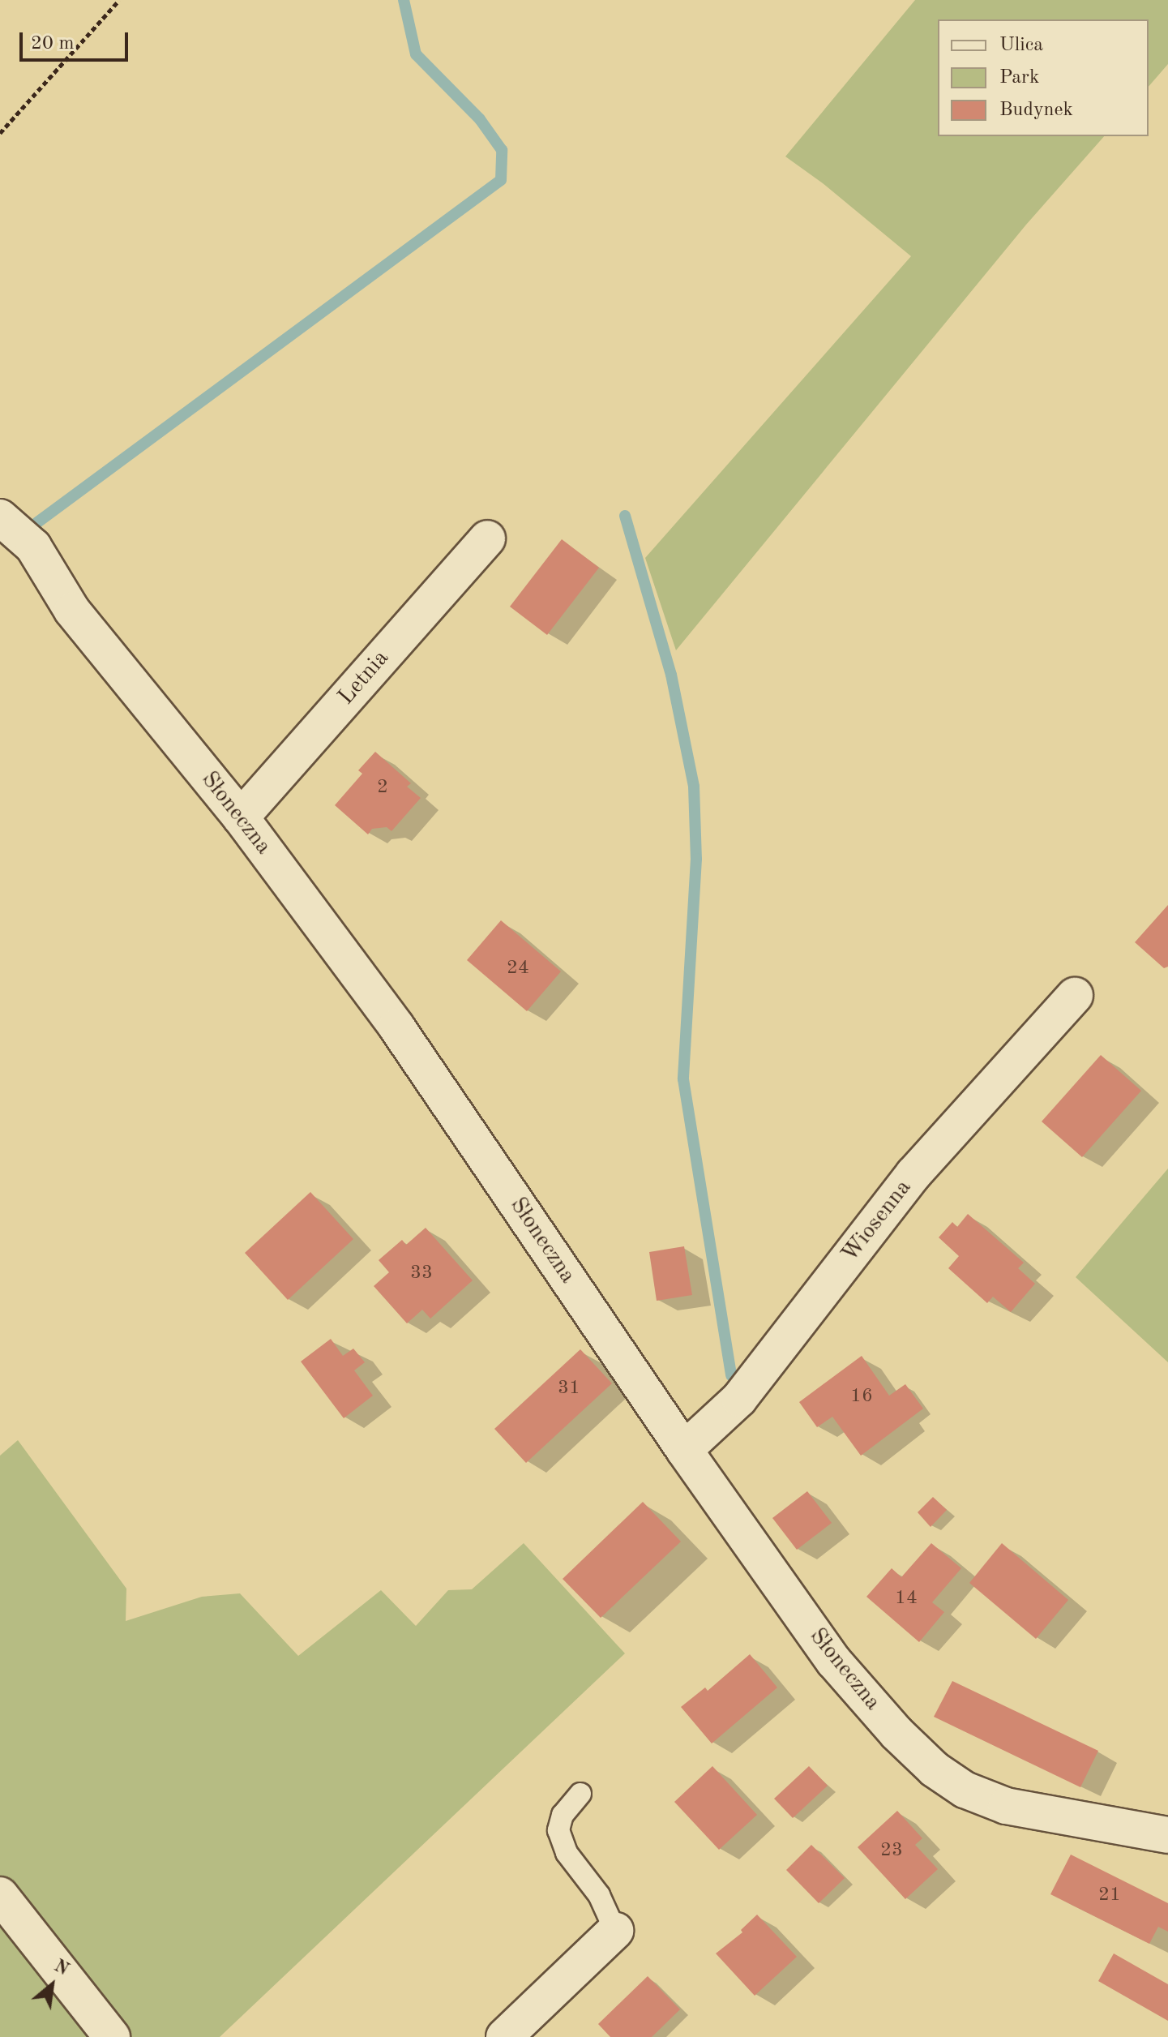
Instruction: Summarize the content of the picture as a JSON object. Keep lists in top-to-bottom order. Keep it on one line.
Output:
{"streets":{"street":["Letnia","Słoneczna","Wiosenna"]},"crossings":[["Letnia","Słoneczna"],["Słoneczna","Wiosenna"]],"house_numbers":["2","24","33","31","16","14","23","21"],"legend":["Ulica","Park","Budynek"],"scale_bar":"20 m","north":"top right"}
